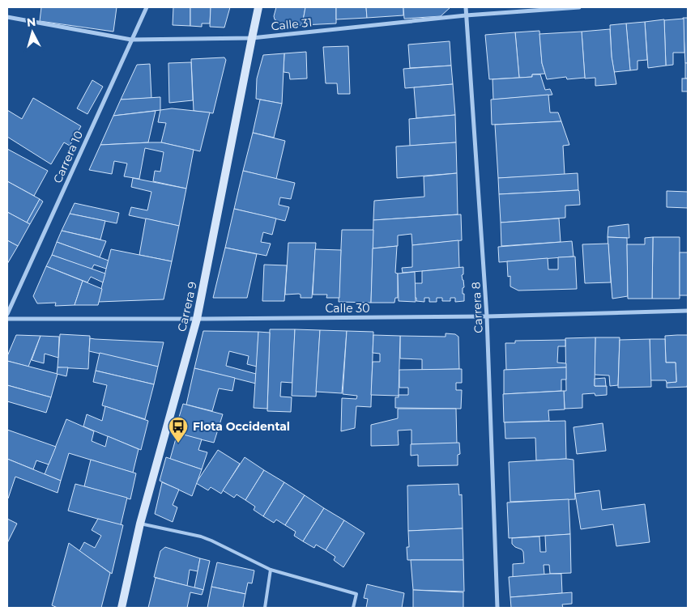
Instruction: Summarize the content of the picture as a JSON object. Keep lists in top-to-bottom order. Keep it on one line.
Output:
{"streets":{"main road":["Carrera 9"],"street":["Calle 31","Carrera 10","Carrera 8","Calle 30"]},"crossings":[["Calle 31","Carrera 10"],["Calle 31","Carrera 9"],["Calle 31","Carrera 8"],["Carrera 9","Calle 30"],["Carrera 8","Calle 30"]],"places":{"bus stop":["Flota Occidental"]},"north":"top"}
